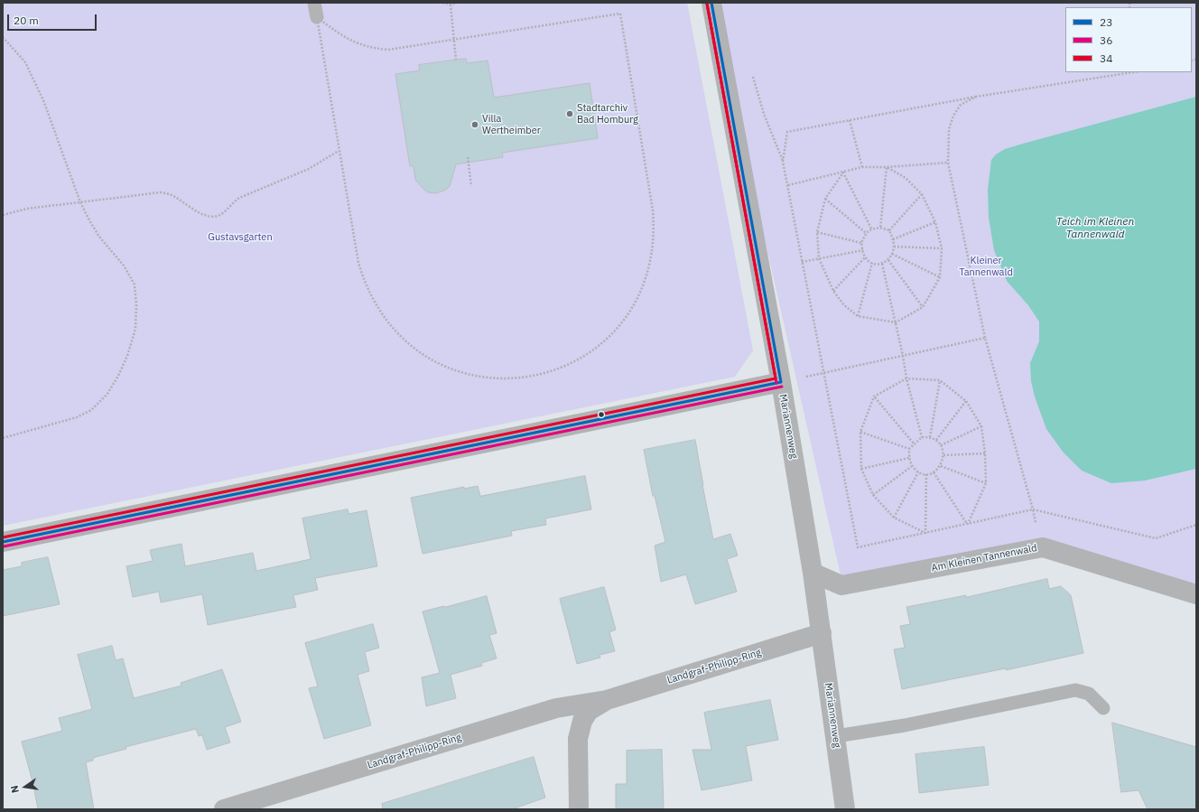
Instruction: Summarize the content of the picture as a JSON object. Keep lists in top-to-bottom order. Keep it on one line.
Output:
{"streets":{"street":["Mariannenweg","Am Kleinen Tannenwald","Landgraf-Philipp-Ring"]},"crossings":[["Mariannenweg","Am Kleinen Tannenwald"],["Mariannenweg","Landgraf-Philipp-Ring"]],"water":["Teich im Kleinen Tannenwald"],"parks":["Gustavsgarten","Kleiner Tannenwald"],"places":["Stadtarchiv Bad Homburg","Villa Wertheimber"],"lines":["transit line 23","transit line 36","transit line 34"],"legend":["23","36","34"],"scale_bar":"20 m","north":"left"}
